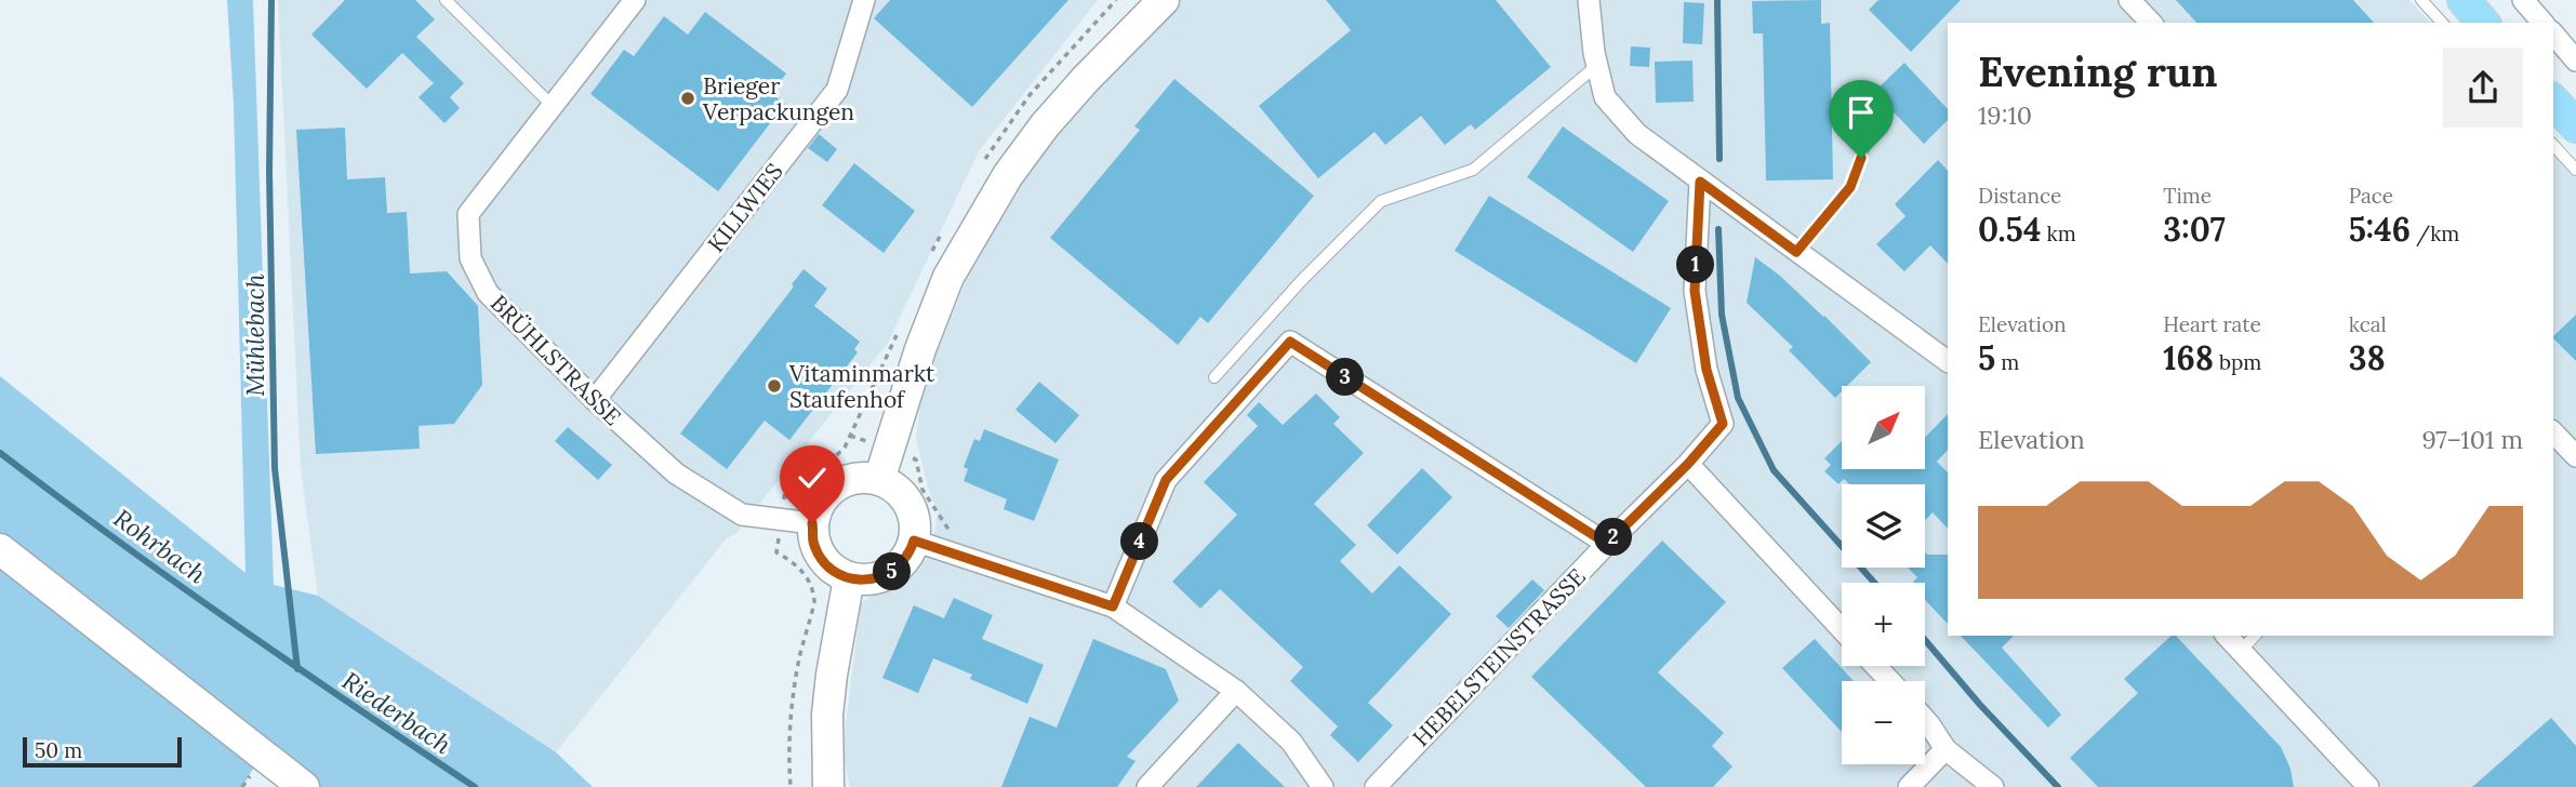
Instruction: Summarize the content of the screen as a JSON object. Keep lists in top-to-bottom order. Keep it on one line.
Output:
{"streets":{"street":["KILLWIES","BRÜHLSTRASSE","HEBELSTEINSTRASSE"]},"crossings":[["KILLWIES","BRÜHLSTRASSE"]],"water":["Mühlebach","Rohrbach","Riederbach"],"places":["Brieger Verpackungen","Vitaminmarkt Staufenhof"],"scale_bar":"50 m","north":"top right","page":{"heading":["Evening run","19:10"],"stats":[["Distance","0.54 km"],["Time","3:07"],["Pace","5:46 /km"],["Elevation","5 m"],["Heart rate","168 bpm"],["kcal","38"]],"pins":["1","3","2","4","5"],"map_buttons":["+","−"],"chart":["Elevation","97–101 m"],"scale":"50 m"}}
